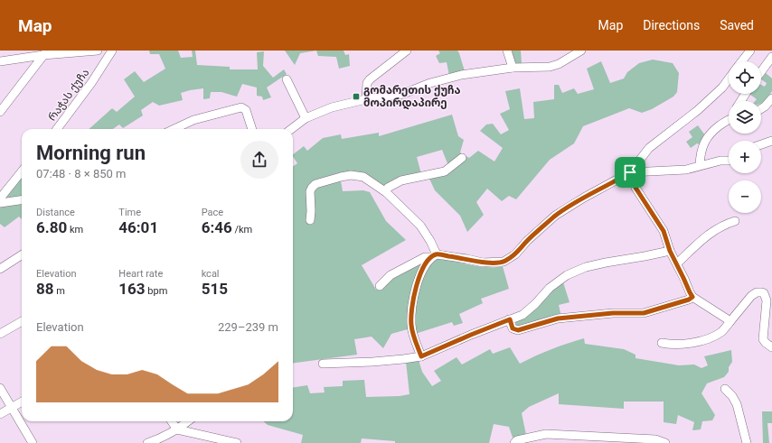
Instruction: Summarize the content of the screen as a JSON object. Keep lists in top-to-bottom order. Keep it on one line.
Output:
{"streets":{"street":["რაჭას ქუჩა"]},"places":{"transit":["გომარეთის ქუჩა მოპირდაპირე"]},"page":{"header":"Map","nav":["Map","Directions","Saved"],"map_buttons":["+","−"],"heading":["Morning run","07:48 · 8 × 850 m"],"stats":[["Distance","6.80 km"],["Time","46:01"],["Pace","6:46 /km"],["Elevation","88 m"],["Heart rate","163 bpm"],["kcal","515"]],"chart":["Elevation","229–239 m"]}}
